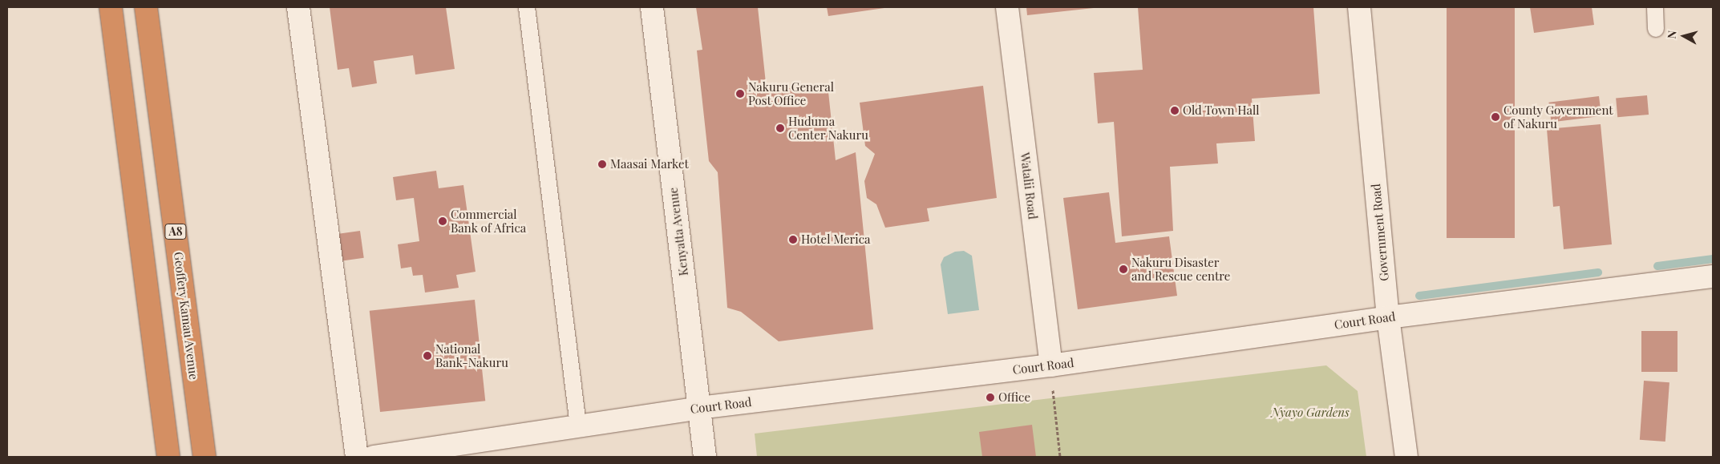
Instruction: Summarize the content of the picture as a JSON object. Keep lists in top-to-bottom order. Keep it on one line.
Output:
{"streets":{"highway":["A8","Geoffery Kamau Avenue"],"street":["Watalii Road","Kenyatta Avenue","Government Road","Court Road"]},"crossings":[["Watalii Road","Court Road"],["Kenyatta Avenue","Court Road"],["Government Road","Court Road"]],"parks":["Nyayo Gardens"],"places":["Nakuru General Post Office","Old Town Hall","County Government of Nakuru","Huduma Center Nakuru","Maasai Market","Commercial Bank of Africa","Hotel Merica","Nakuru Disaster and Rescue centre","National Bank-Nakuru","Office"],"north":"left"}
